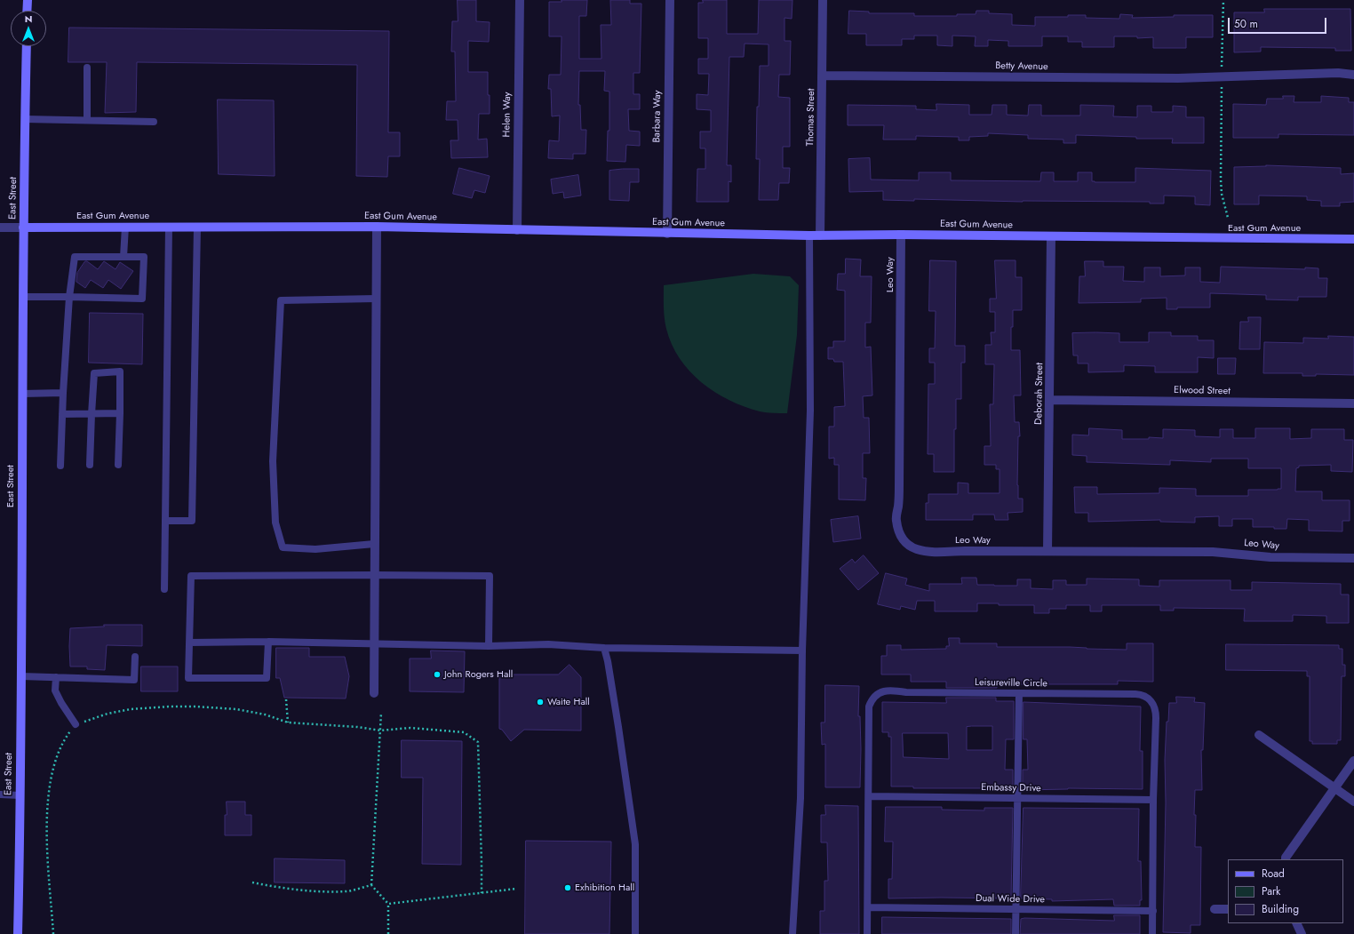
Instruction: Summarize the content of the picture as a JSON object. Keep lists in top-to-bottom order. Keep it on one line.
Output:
{"streets":{"street":["Betty Avenue","Helen Way","Barbara Way","Thomas Street","East Street","East Gum Avenue","Leo Way","Elwood Street","Deborah Street"],"lane":["Leisureville Circle","Embassy Drive","Dual Wide Drive"]},"crossings":[["Betty Avenue","Thomas Street"],["Helen Way","East Gum Avenue"],["Barbara Way","East Gum Avenue"],["Thomas Street","East Gum Avenue"],["East Street","East Gum Avenue"],["East Gum Avenue","Leo Way"],["East Gum Avenue","Deborah Street"],["Leo Way","Deborah Street"],["Elwood Street","Deborah Street"],["Leisureville Circle","Embassy Drive"],["Leisureville Circle","Dual Wide Drive"]],"places":["John Rogers Hall","Waite Hall","Exhibition Hall"],"legend":["Road","Park","Building"],"scale_bar":"50 m","north":"top"}
